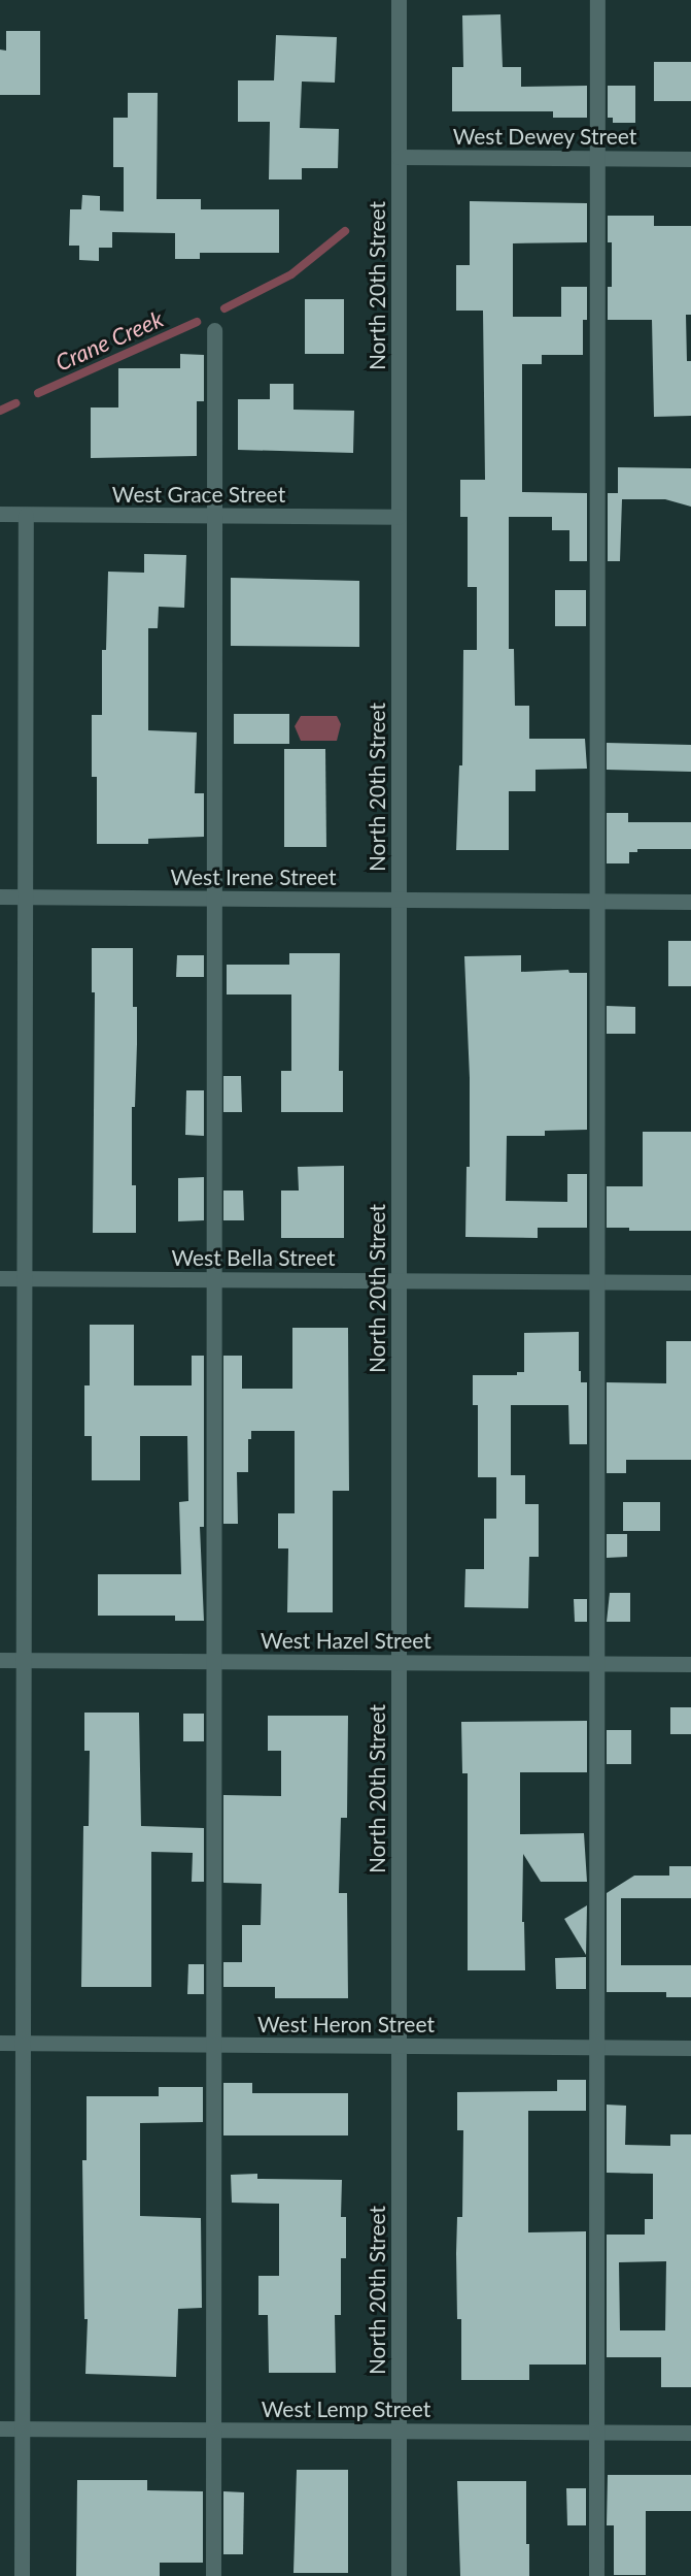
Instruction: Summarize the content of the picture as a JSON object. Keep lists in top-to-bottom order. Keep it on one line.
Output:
{"streets":{"street":["West Dewey Street","North 20th Street","West Grace Street","West Irene Street","West Bella Street","West Hazel Street","West Heron Street","West Lemp Street"]},"crossings":[["West Dewey Street","North 20th Street"],["North 20th Street","West Grace Street"],["North 20th Street","West Irene Street"],["North 20th Street","West Bella Street"],["North 20th Street","West Hazel Street"],["North 20th Street","West Heron Street"],["North 20th Street","West Lemp Street"]],"water":["Crane Creek"]}
